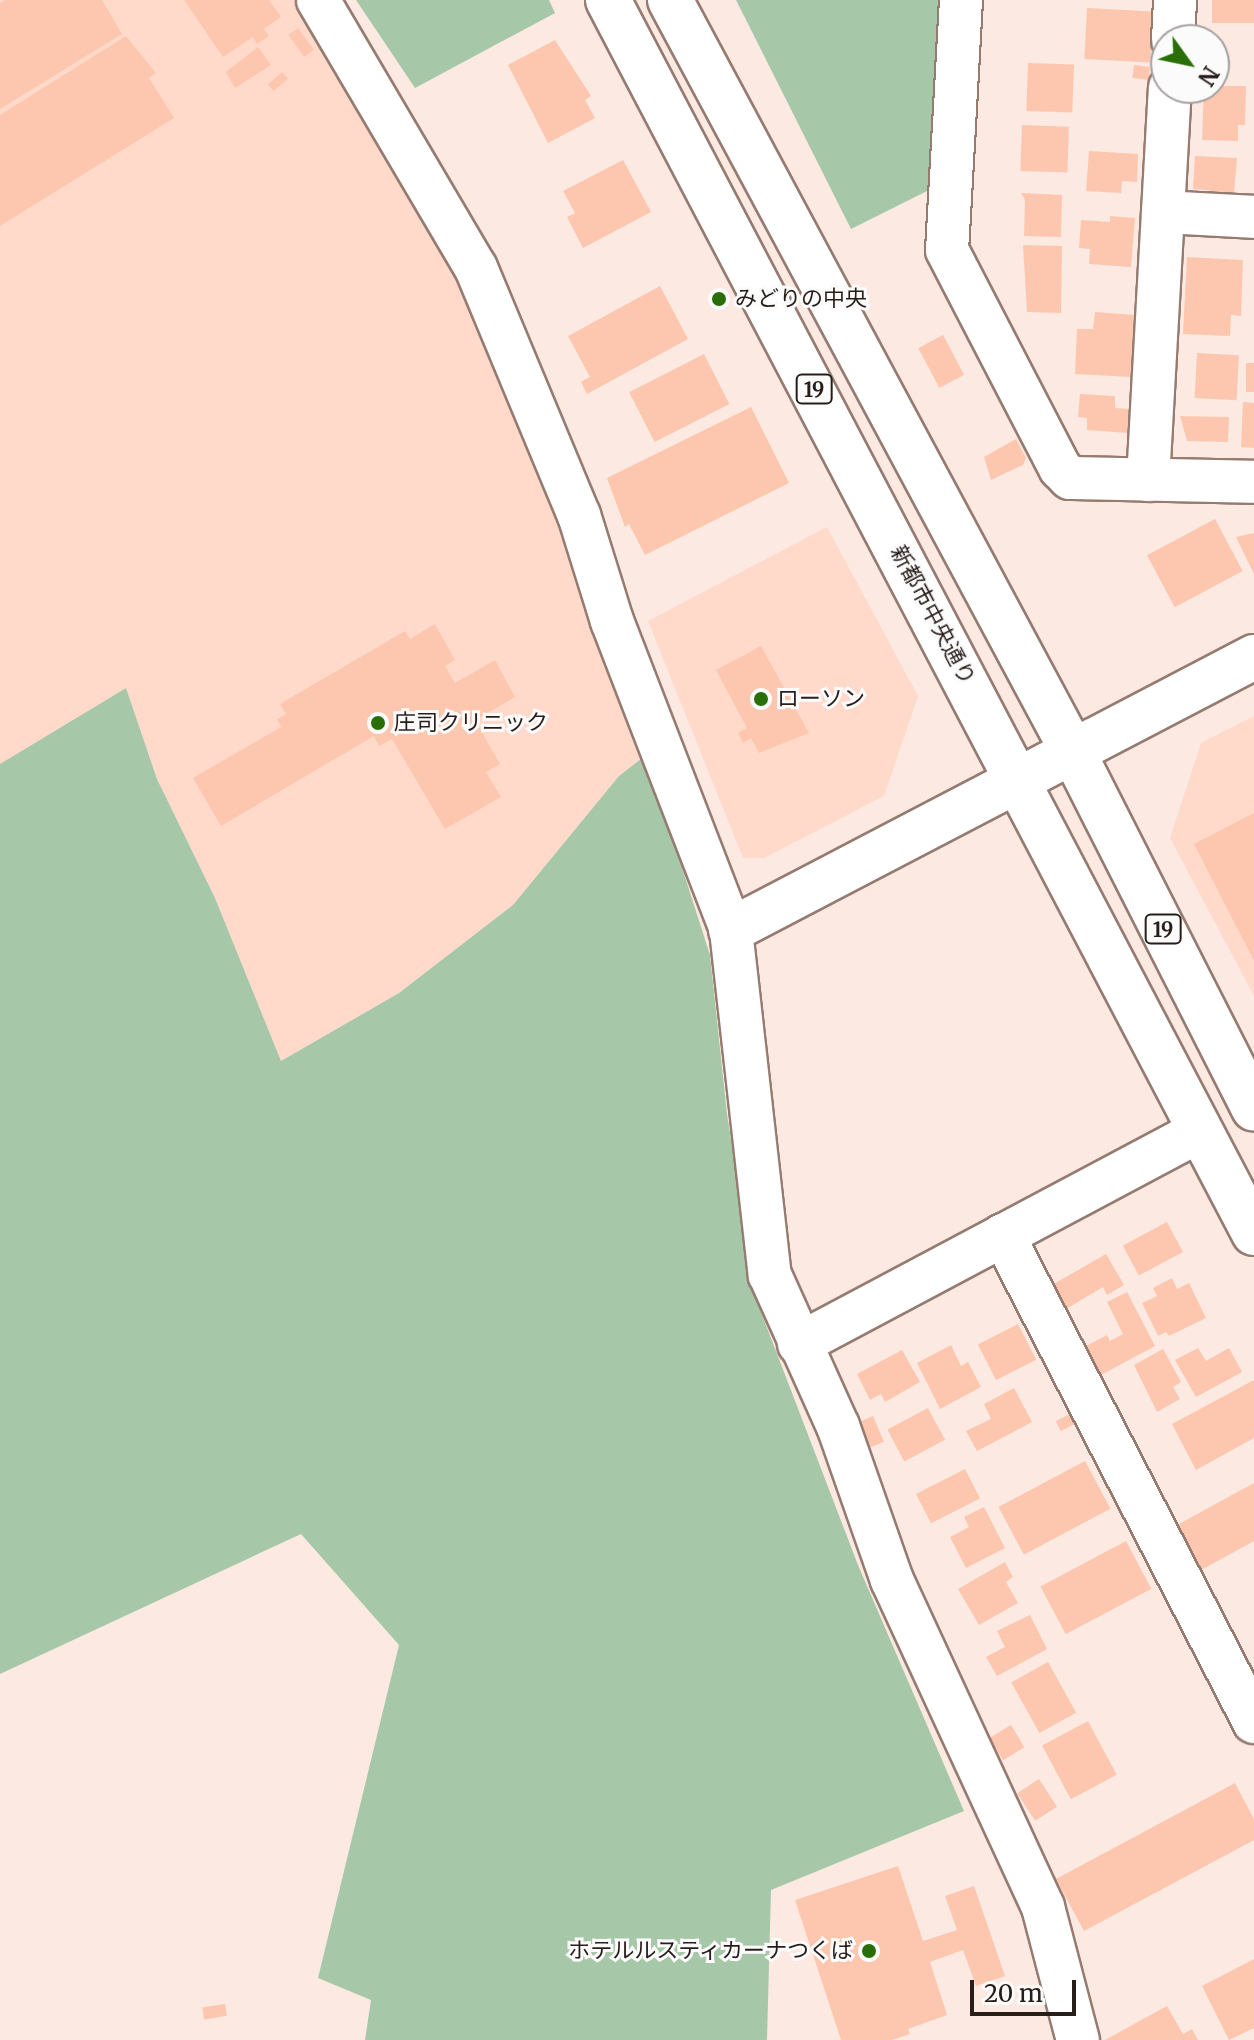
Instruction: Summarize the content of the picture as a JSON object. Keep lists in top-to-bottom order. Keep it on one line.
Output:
{"streets":{"main road":["19","新都市中央通り"]},"places":["みどりの中央","ローソン","庄司クリニック","ホテルルスティカーナつくば"],"scale_bar":"20 m","north":"bottom right"}
